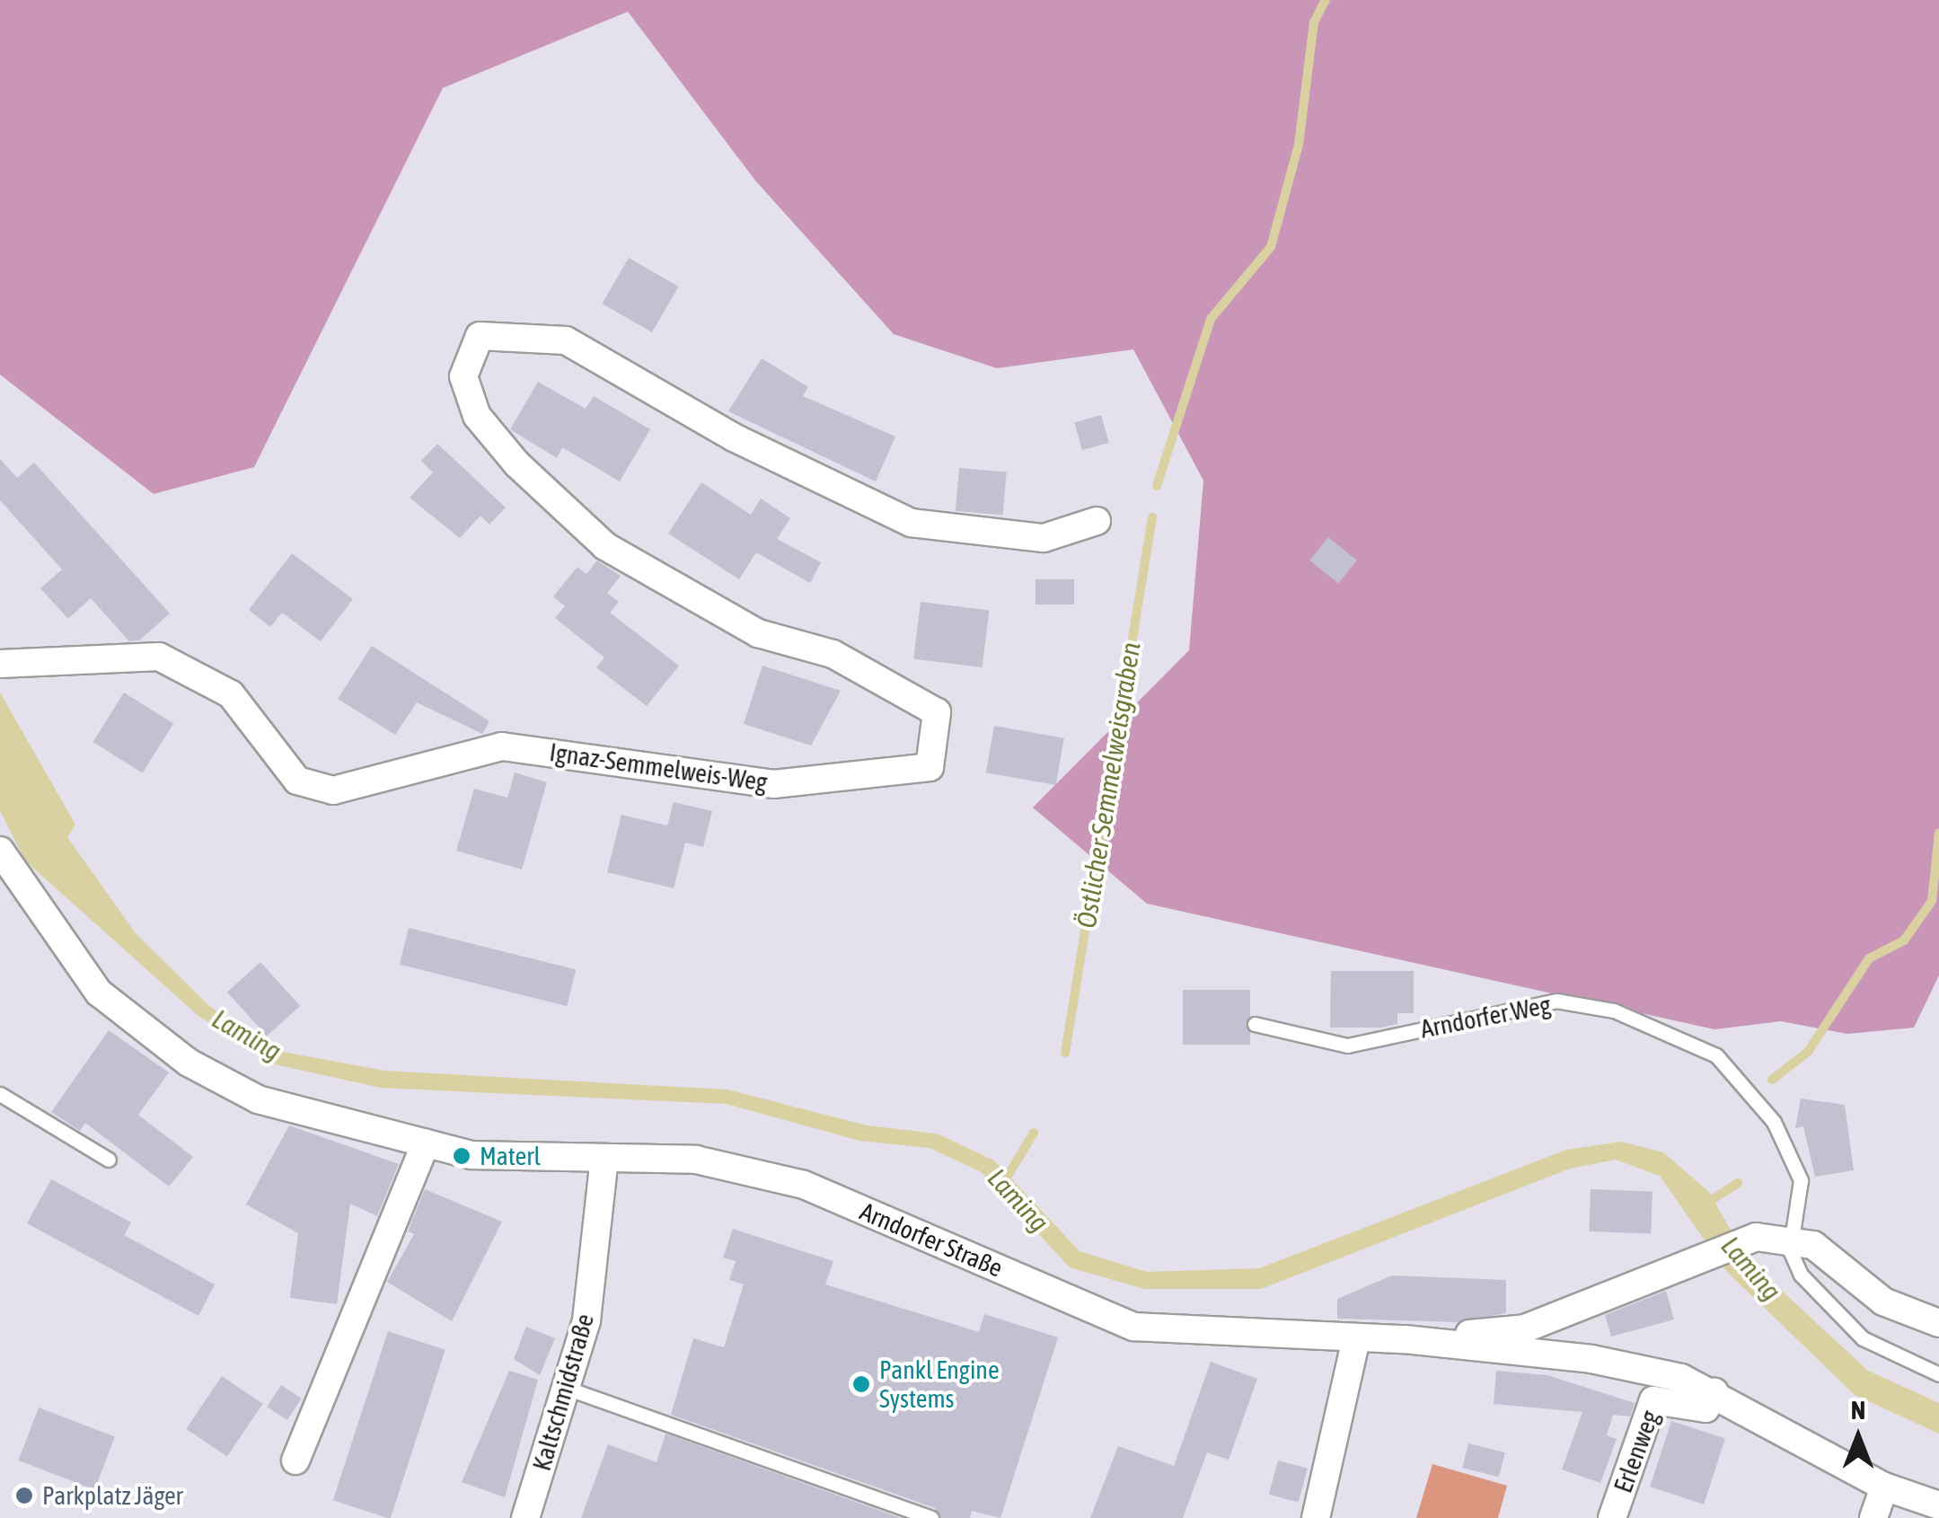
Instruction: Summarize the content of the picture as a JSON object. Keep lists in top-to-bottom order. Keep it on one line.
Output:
{"streets":{"street":["Ignaz-Semmelweis-Weg","Arndorfer Straße","Kaltschmidstraße","Erlenweg"],"lane":["Arndorfer Weg"]},"crossings":[["Arndorfer Straße","Kaltschmidstraße"],["Arndorfer Straße","Erlenweg"]],"water":["Östlicher Semmelweisgraben","Laming"],"places":["Materl","Pankl Engine Systems","Parkplatz Jäger"],"north":"top"}
